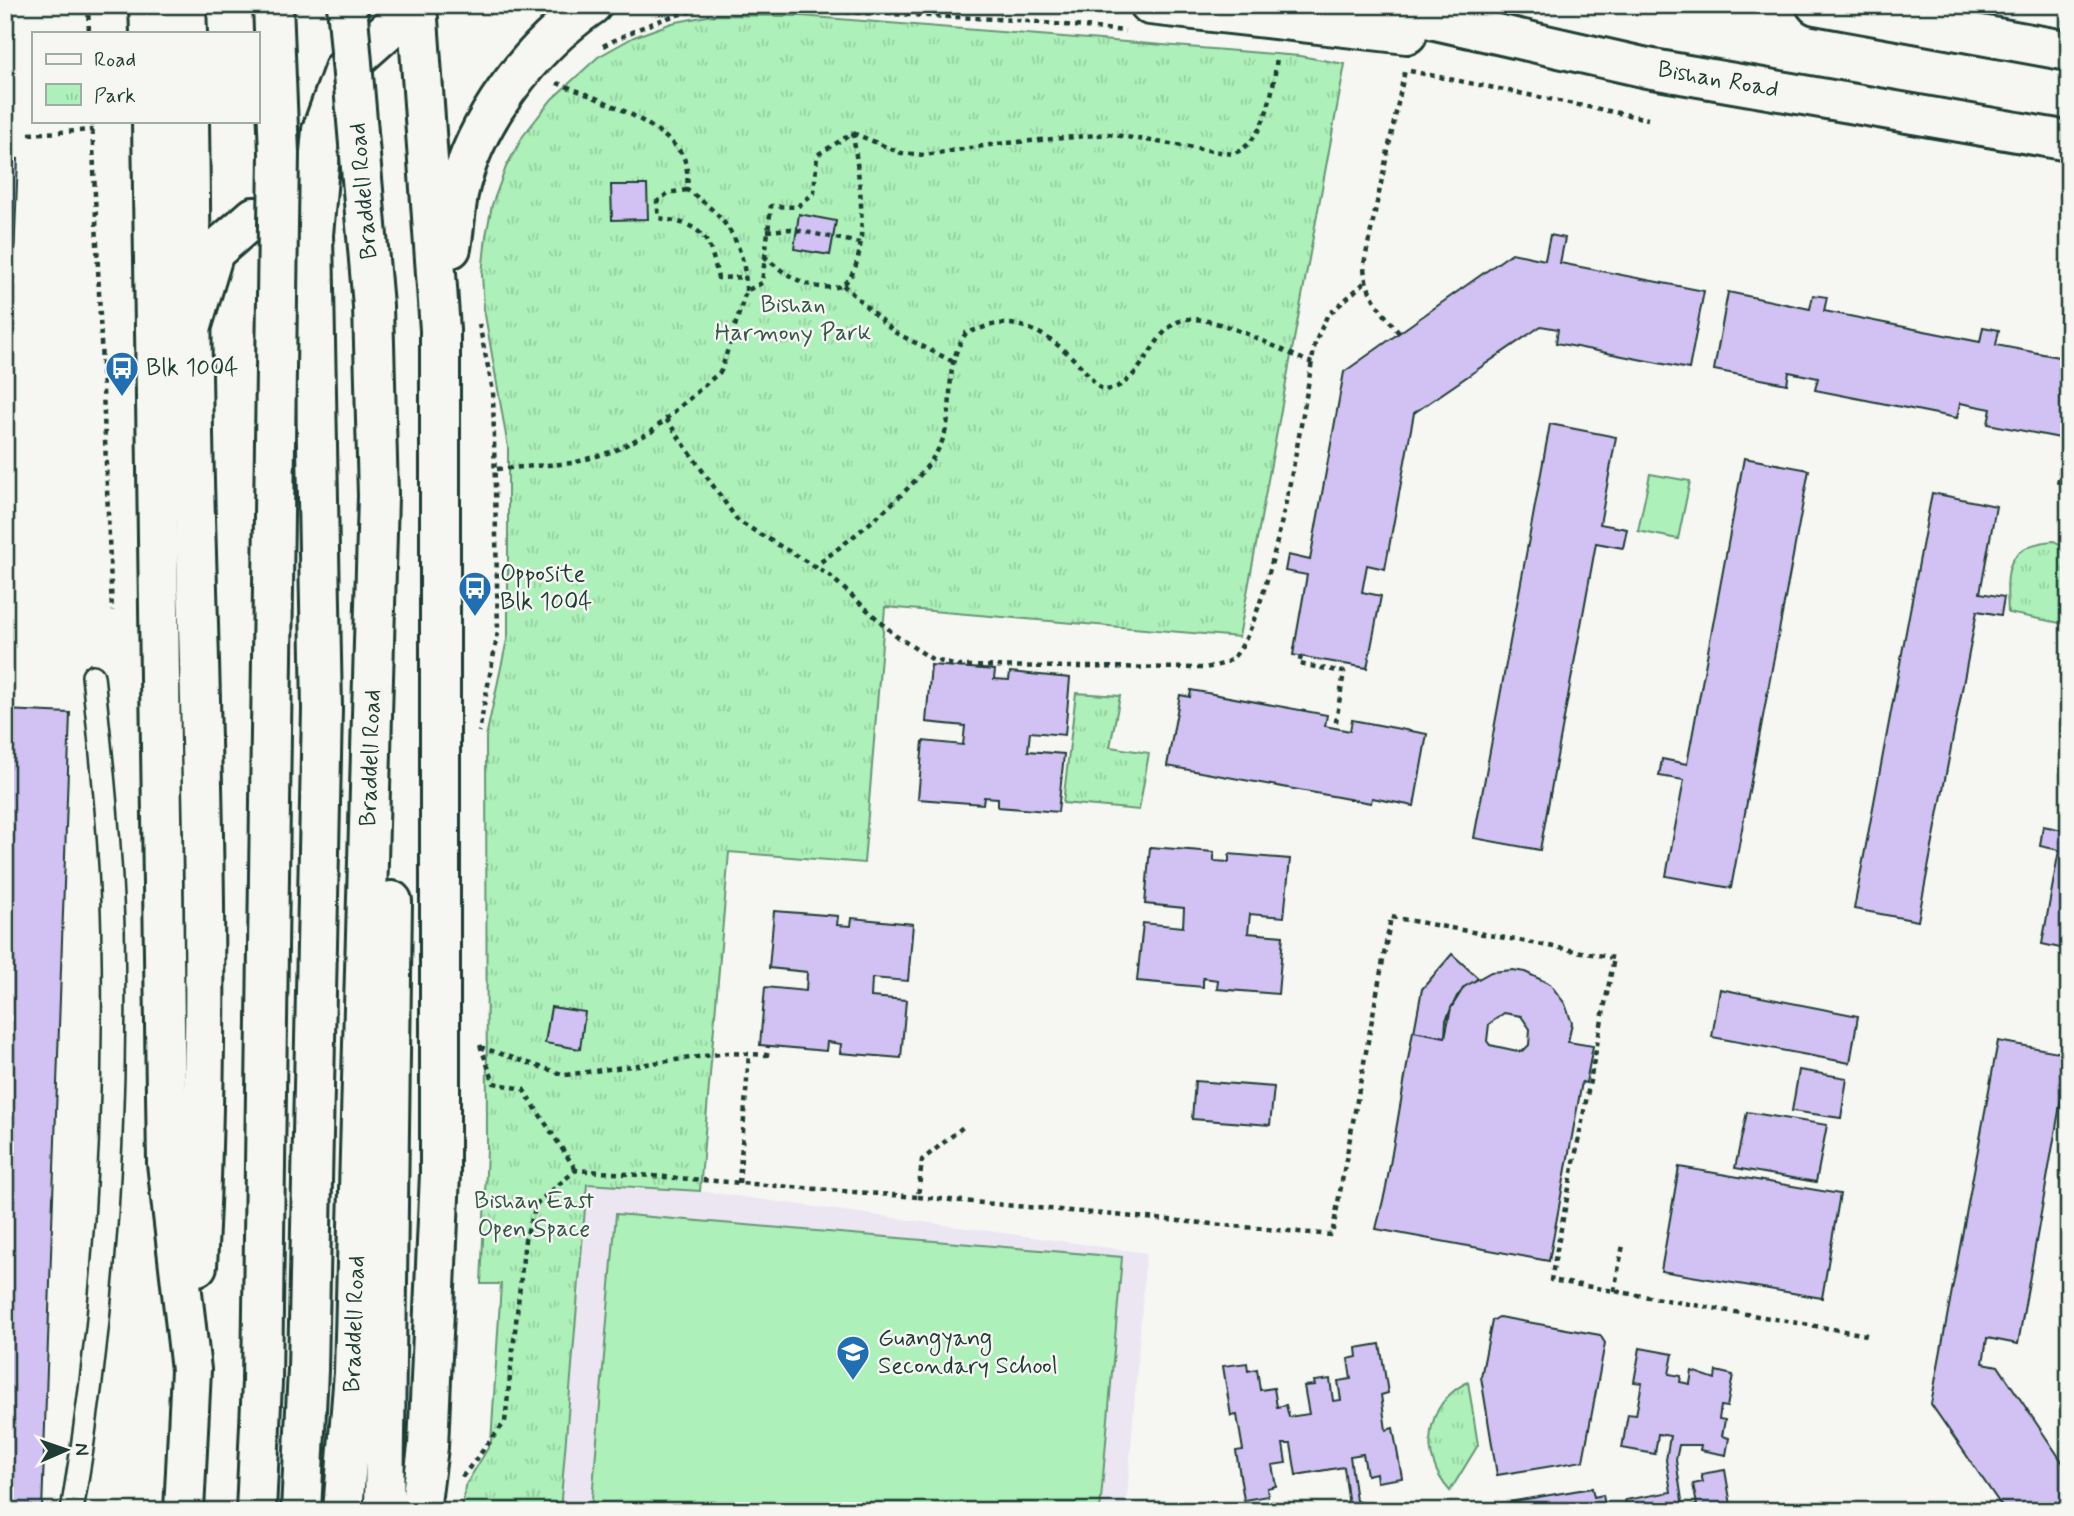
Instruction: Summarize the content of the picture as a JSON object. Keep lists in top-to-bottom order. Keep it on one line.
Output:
{"streets":{"main road":["Bishan Road","Braddell Road"]},"parks":["Bishan Harmony Park","Bishan East Open Space"],"places":{"bus stop":["Blk 1004","Opposite Blk 1004"],"school or university":["Guangyang Secondary School"]},"legend":["Road","Park"],"north":"right"}
